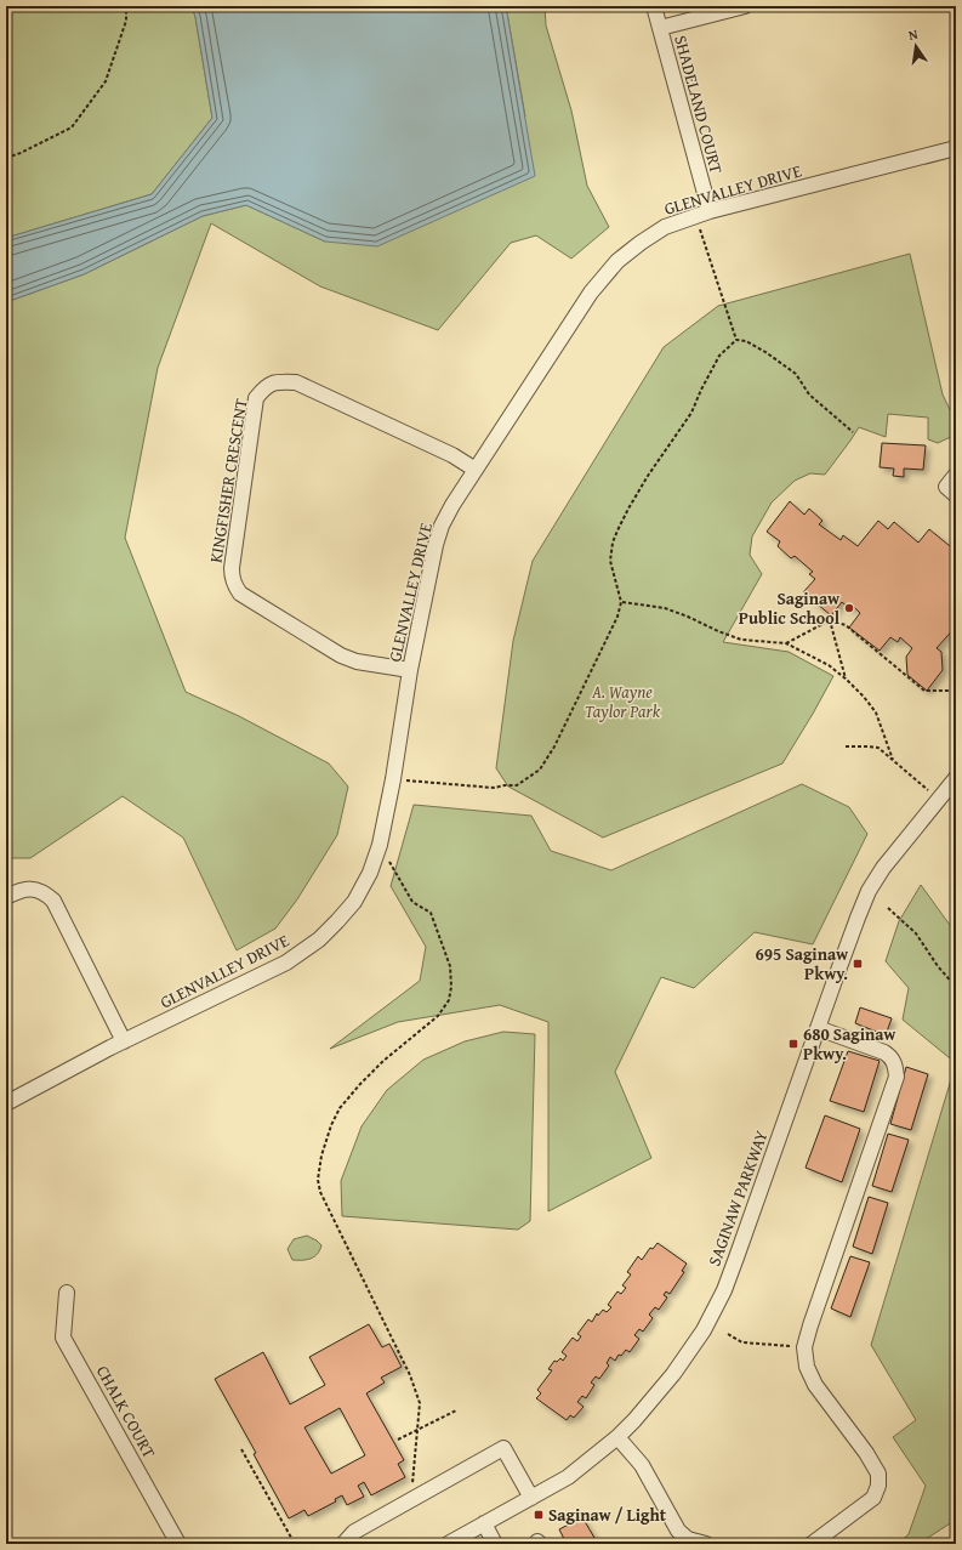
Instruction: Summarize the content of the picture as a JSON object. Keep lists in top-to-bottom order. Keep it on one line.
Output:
{"streets":{"street":["SHADELAND COURT","GLENVALLEY DRIVE","KINGFISHER CRESCENT","SAGINAW PARKWAY","CHALK COURT"]},"crossings":[["SHADELAND COURT","GLENVALLEY DRIVE"],["GLENVALLEY DRIVE","KINGFISHER CRESCENT"]],"parks":["A. Wayne Taylor Park"],"places":{"other":["Saginaw Public School"],"transit":["695 Saginaw Pkwy.","680 Saginaw Pkwy.","Saginaw / Light"]},"north":"top"}
